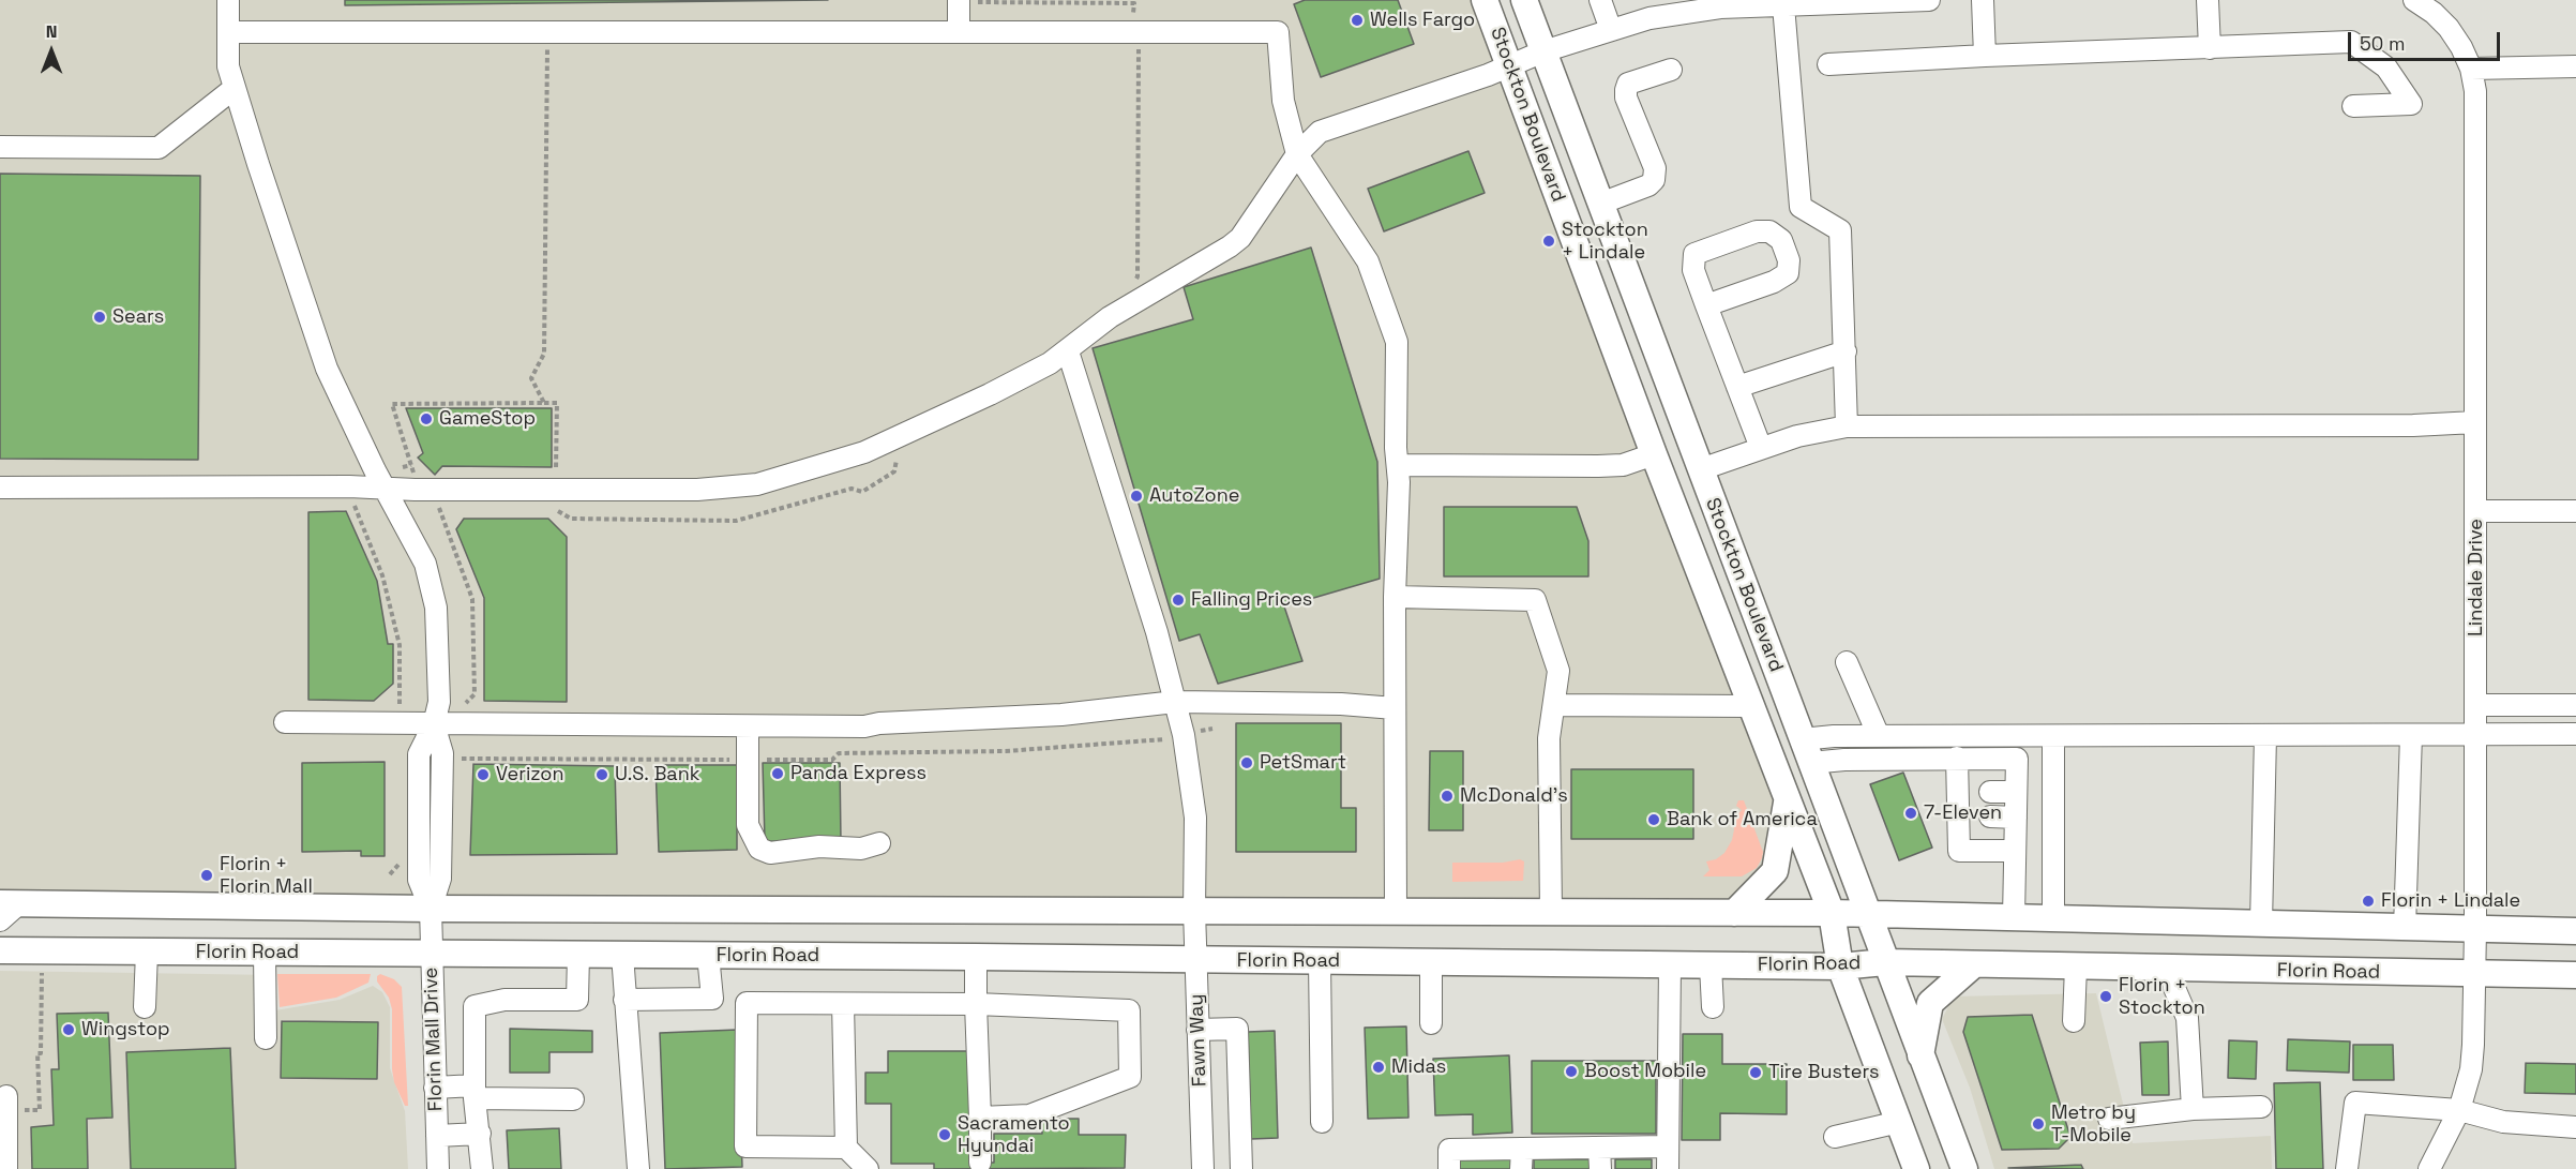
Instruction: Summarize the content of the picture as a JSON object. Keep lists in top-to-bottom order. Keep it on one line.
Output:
{"streets":{"main road":["Stockton Boulevard","Florin Road"],"street":["Lindale Drive","Florin Mall Drive","Fawn Way"]},"crossings":[["Stockton Boulevard","Florin Road"],["Lindale Drive","Florin Road"],["Florin Road","Florin Mall Drive"],["Florin Road","Fawn Way"]],"places":["Wells Fargo","Stockton + Lindale","Sears","GameStop","AutoZone","Falling Prices","PetSmart","Panda Express","Verizon","U.S. Bank","McDonald's","7-Eleven","Bank of America","Florin + Florin Mall","Florin + Lindale","Florin + Stockton","Wingstop","Midas","Boost Mobile","Tire Busters","Metro by T-Mobile","Sacramento Hyundai"],"scale_bar":"50 m","north":"top"}
